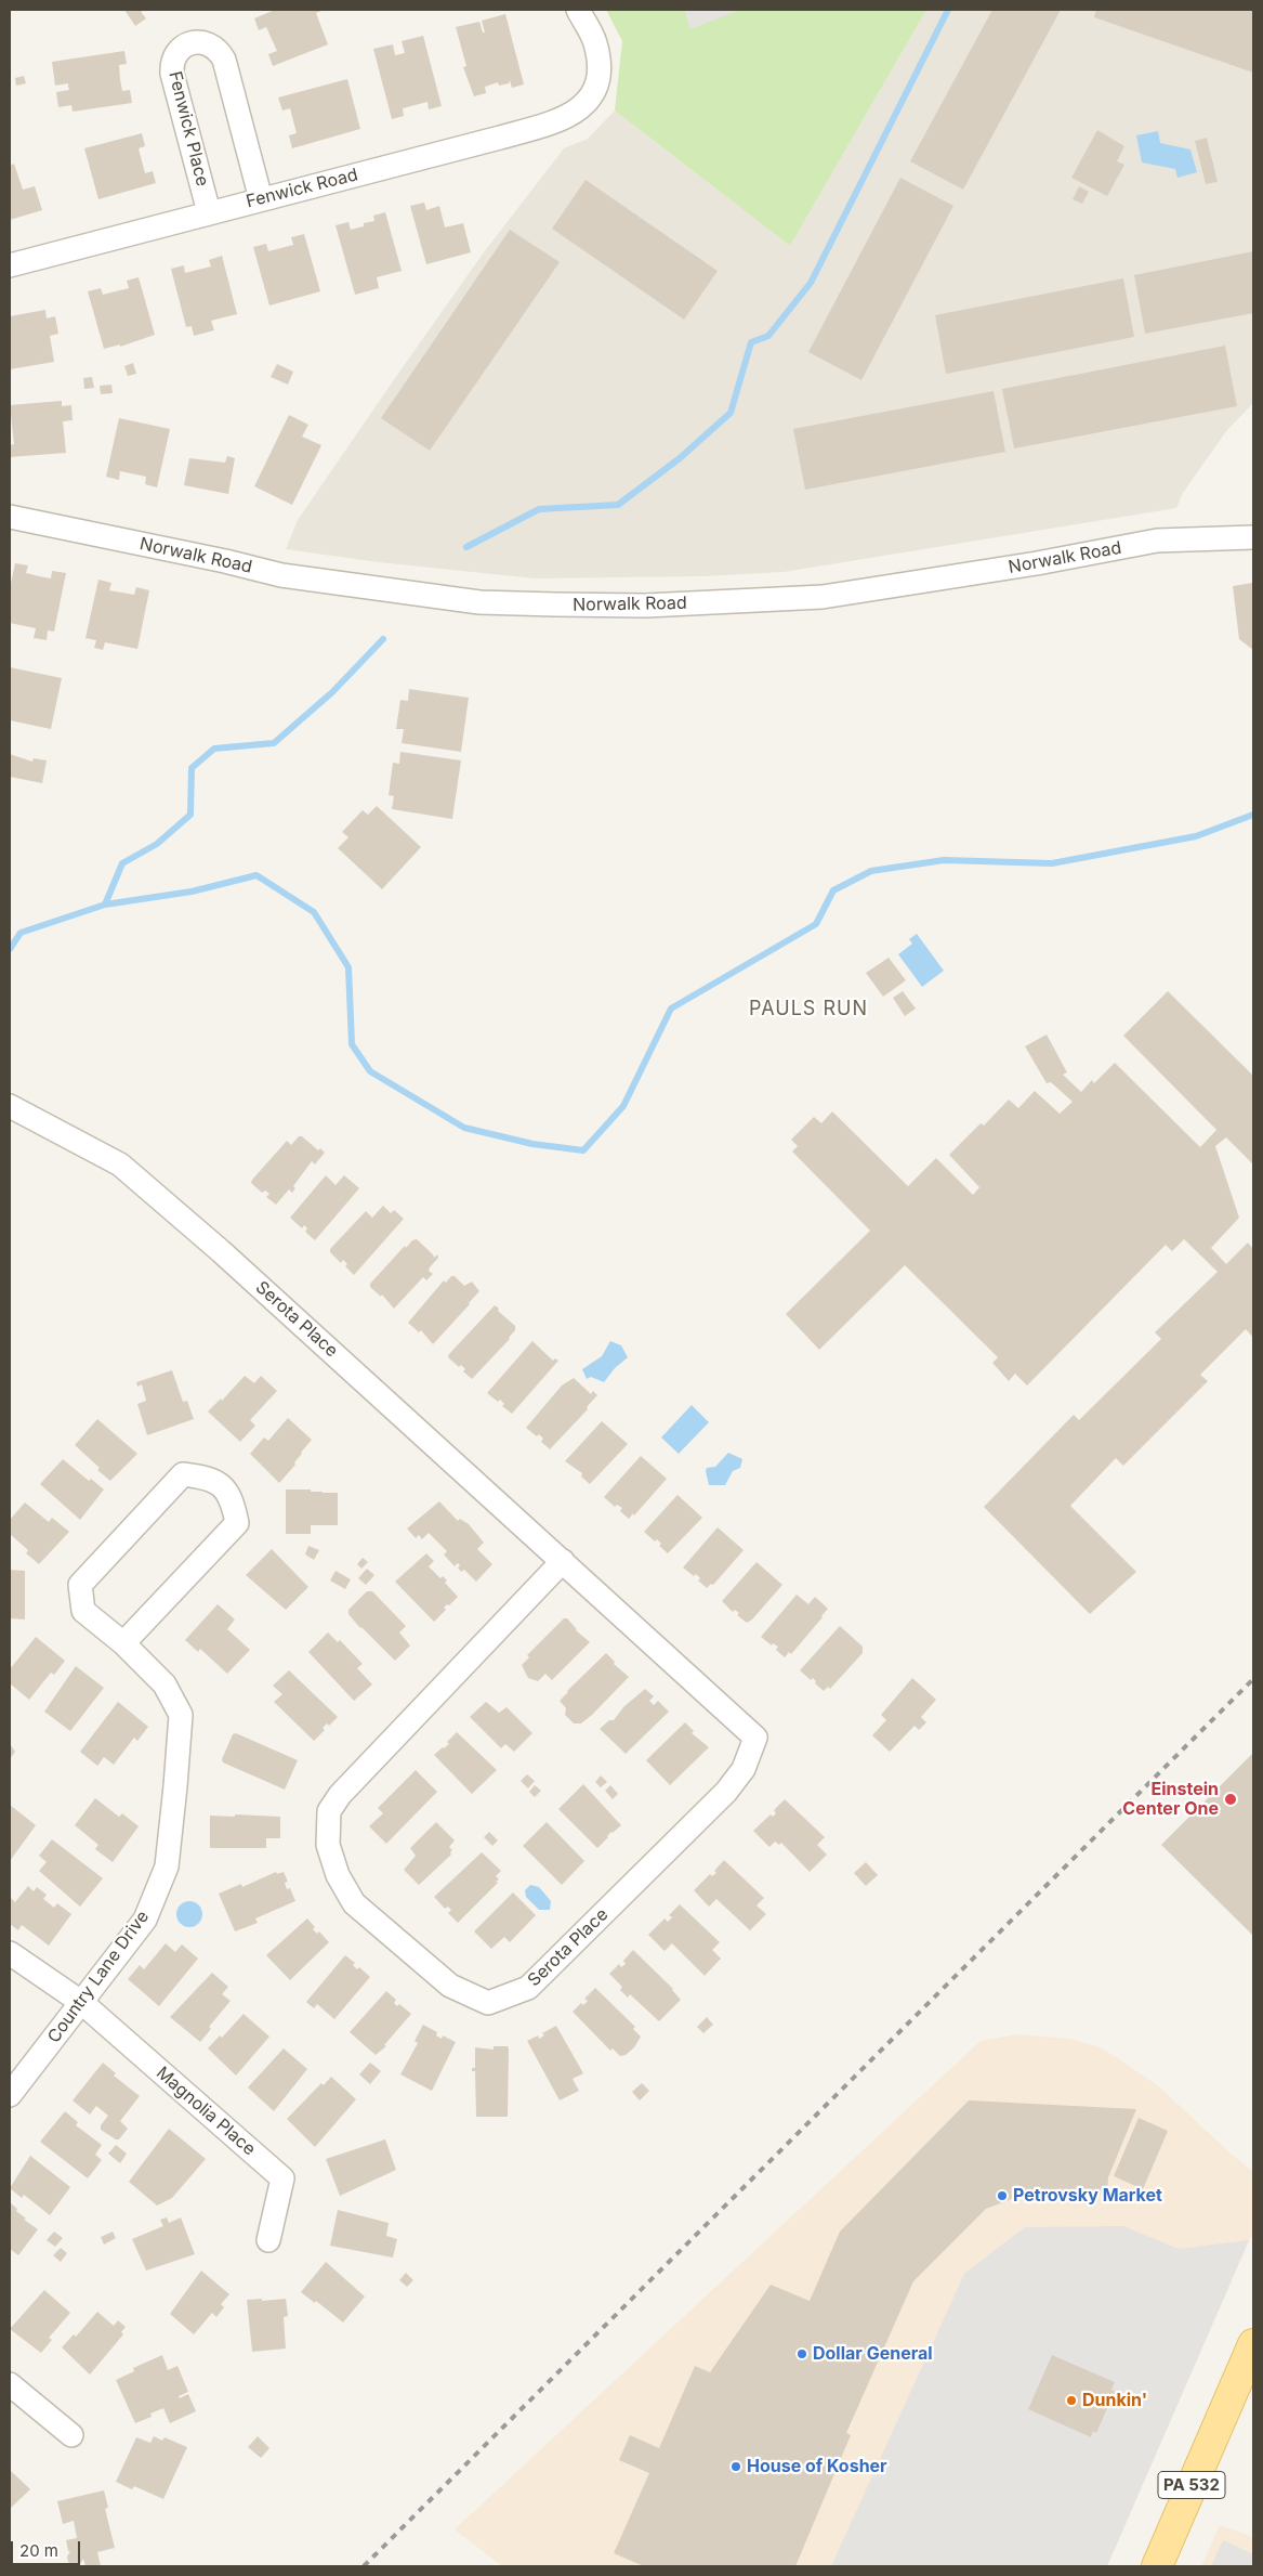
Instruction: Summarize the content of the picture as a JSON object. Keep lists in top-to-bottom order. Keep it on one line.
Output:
{"streets":{"main road":["PA 532"],"street":["Fenwick Place","Fenwick Road","Norwalk Road","Serota Place","Country Lane Drive","Magnolia Place"]},"crossings":[["Fenwick Place","Fenwick Road"],["Country Lane Drive","Magnolia Place"]],"districts":["PAULS RUN"],"places":["Einstein Center One","Petrovsky Market","Dollar General","Dunkin'","House of Kosher"],"scale_bar":"20 m"}
